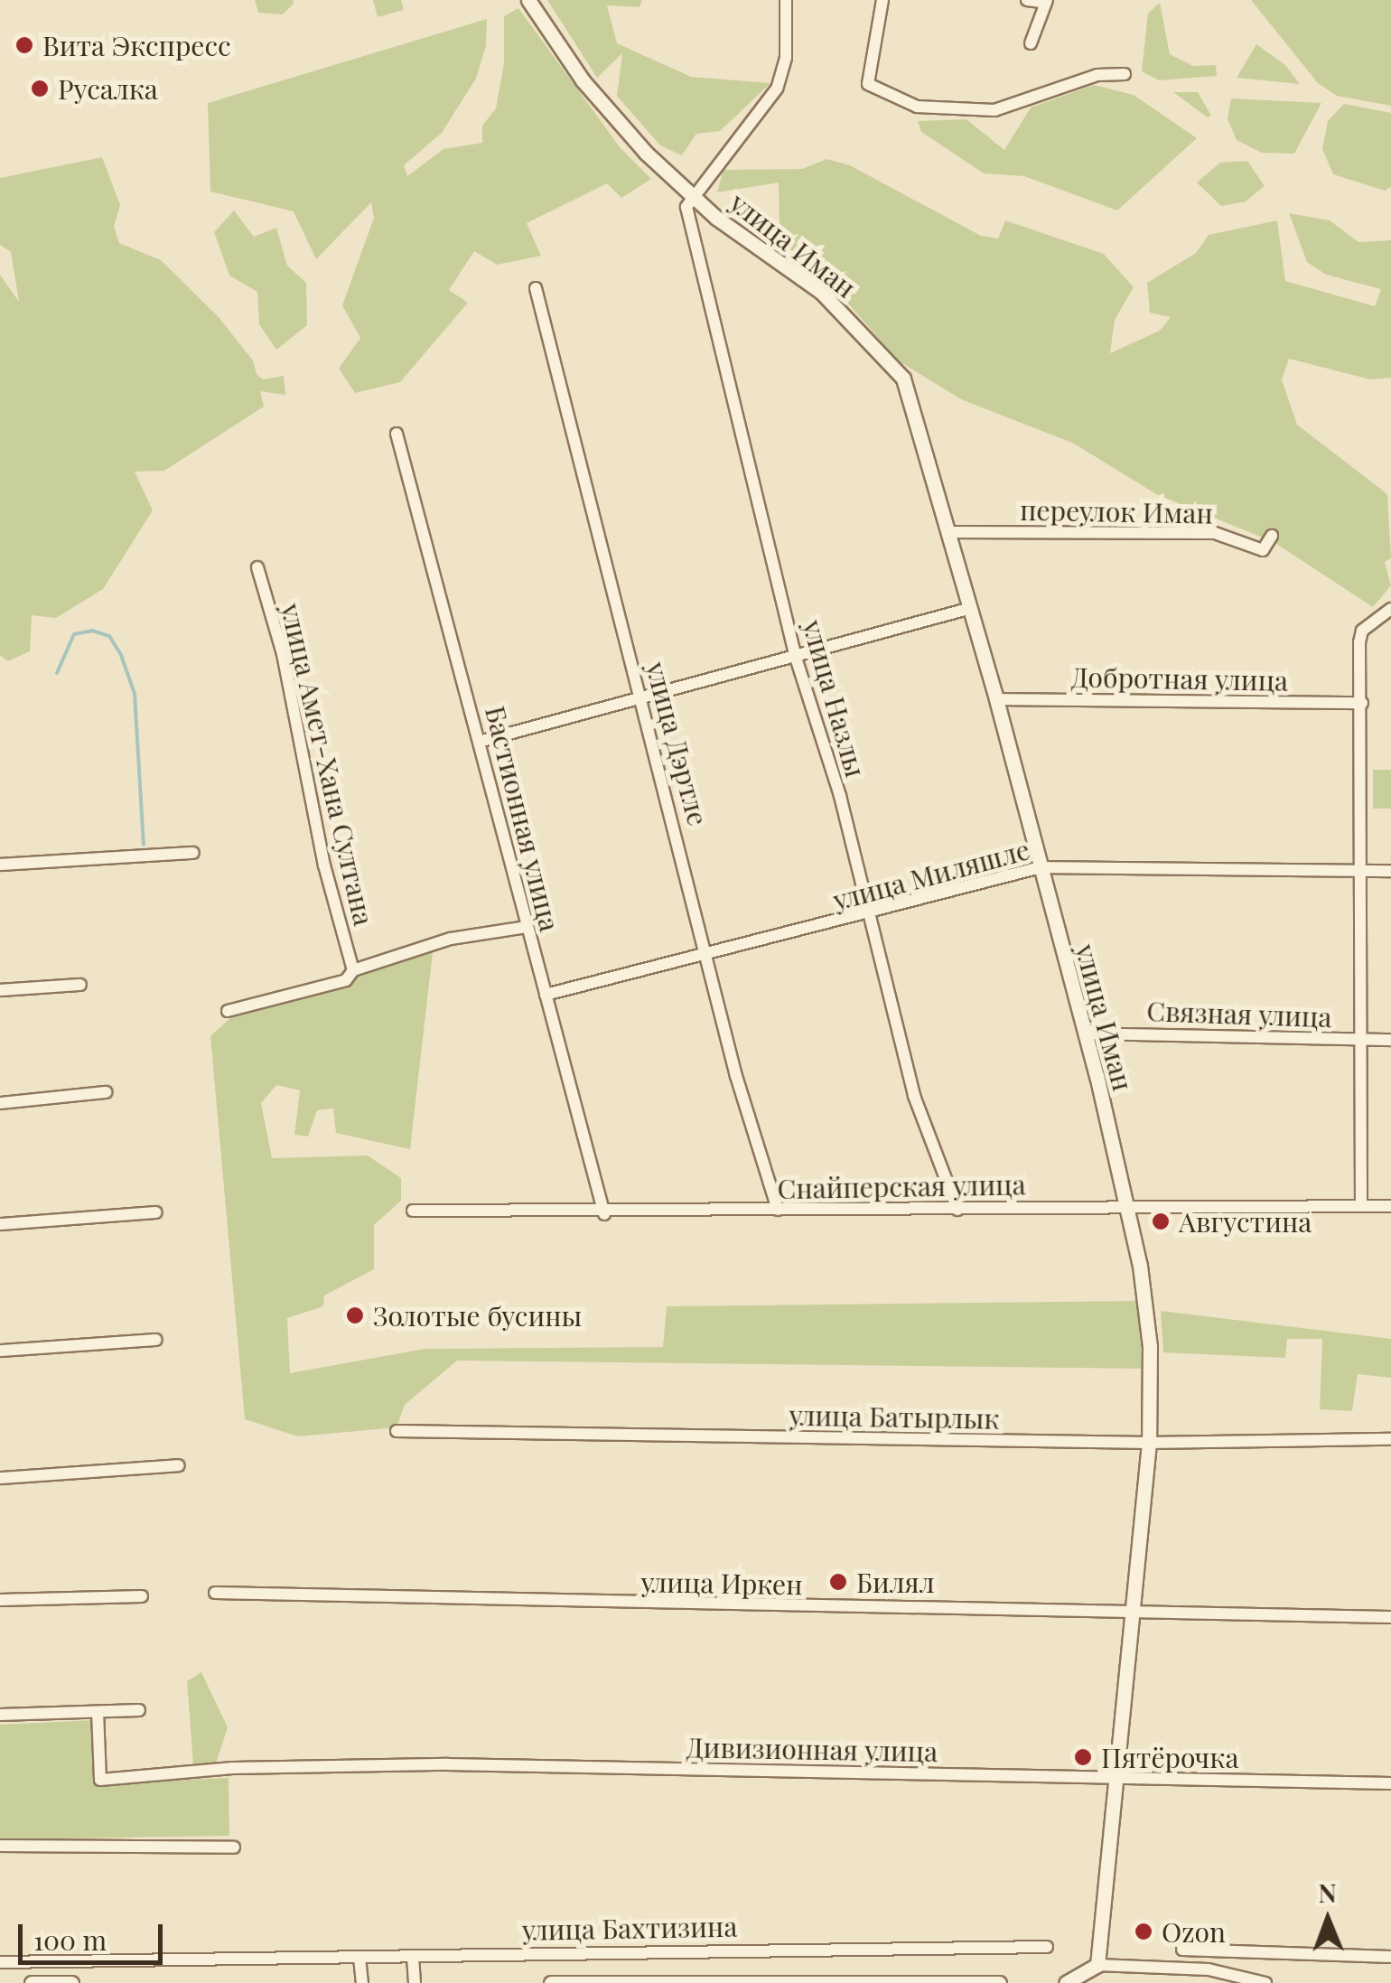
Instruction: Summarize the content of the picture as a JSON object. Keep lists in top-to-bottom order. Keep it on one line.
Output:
{"streets":{"street":["улица Иман","переулок Иман","Добротная улица","улица Назлы","улица Дэртле","улица Амет-Хана Султана","Бастионная улица","улица Миляшле","Связная улица","Снайперская улица","улица Батырлык","улица Иркен","Дивизионная улица","улица Бахтизина"]},"crossings":[["улица Иман","переулок Иман"],["улица Иман","Добротная улица"],["улица Иман","улица Назлы"],["улица Иман","улица Миляшле"],["улица Иман","Связная улица"],["улица Иман","Снайперская улица"],["улица Иман","улица Батырлык"],["улица Иман","улица Иркен"],["улица Иман","Дивизионная улица"],["улица Назлы","улица Миляшле"],["улица Назлы","Снайперская улица"],["улица Дэртле","улица Миляшле"],["улица Дэртле","Снайперская улица"],["улица Амет-Хана Султана","Бастионная улица"],["Бастионная улица","улица Миляшле"],["Бастионная улица","Снайперская улица"]],"places":["Вита Экспресс","Русалка","Августина","Золотые бусины","Билял","Пятёрочка","Ozon"],"scale_bar":"100 m","north":"top"}
